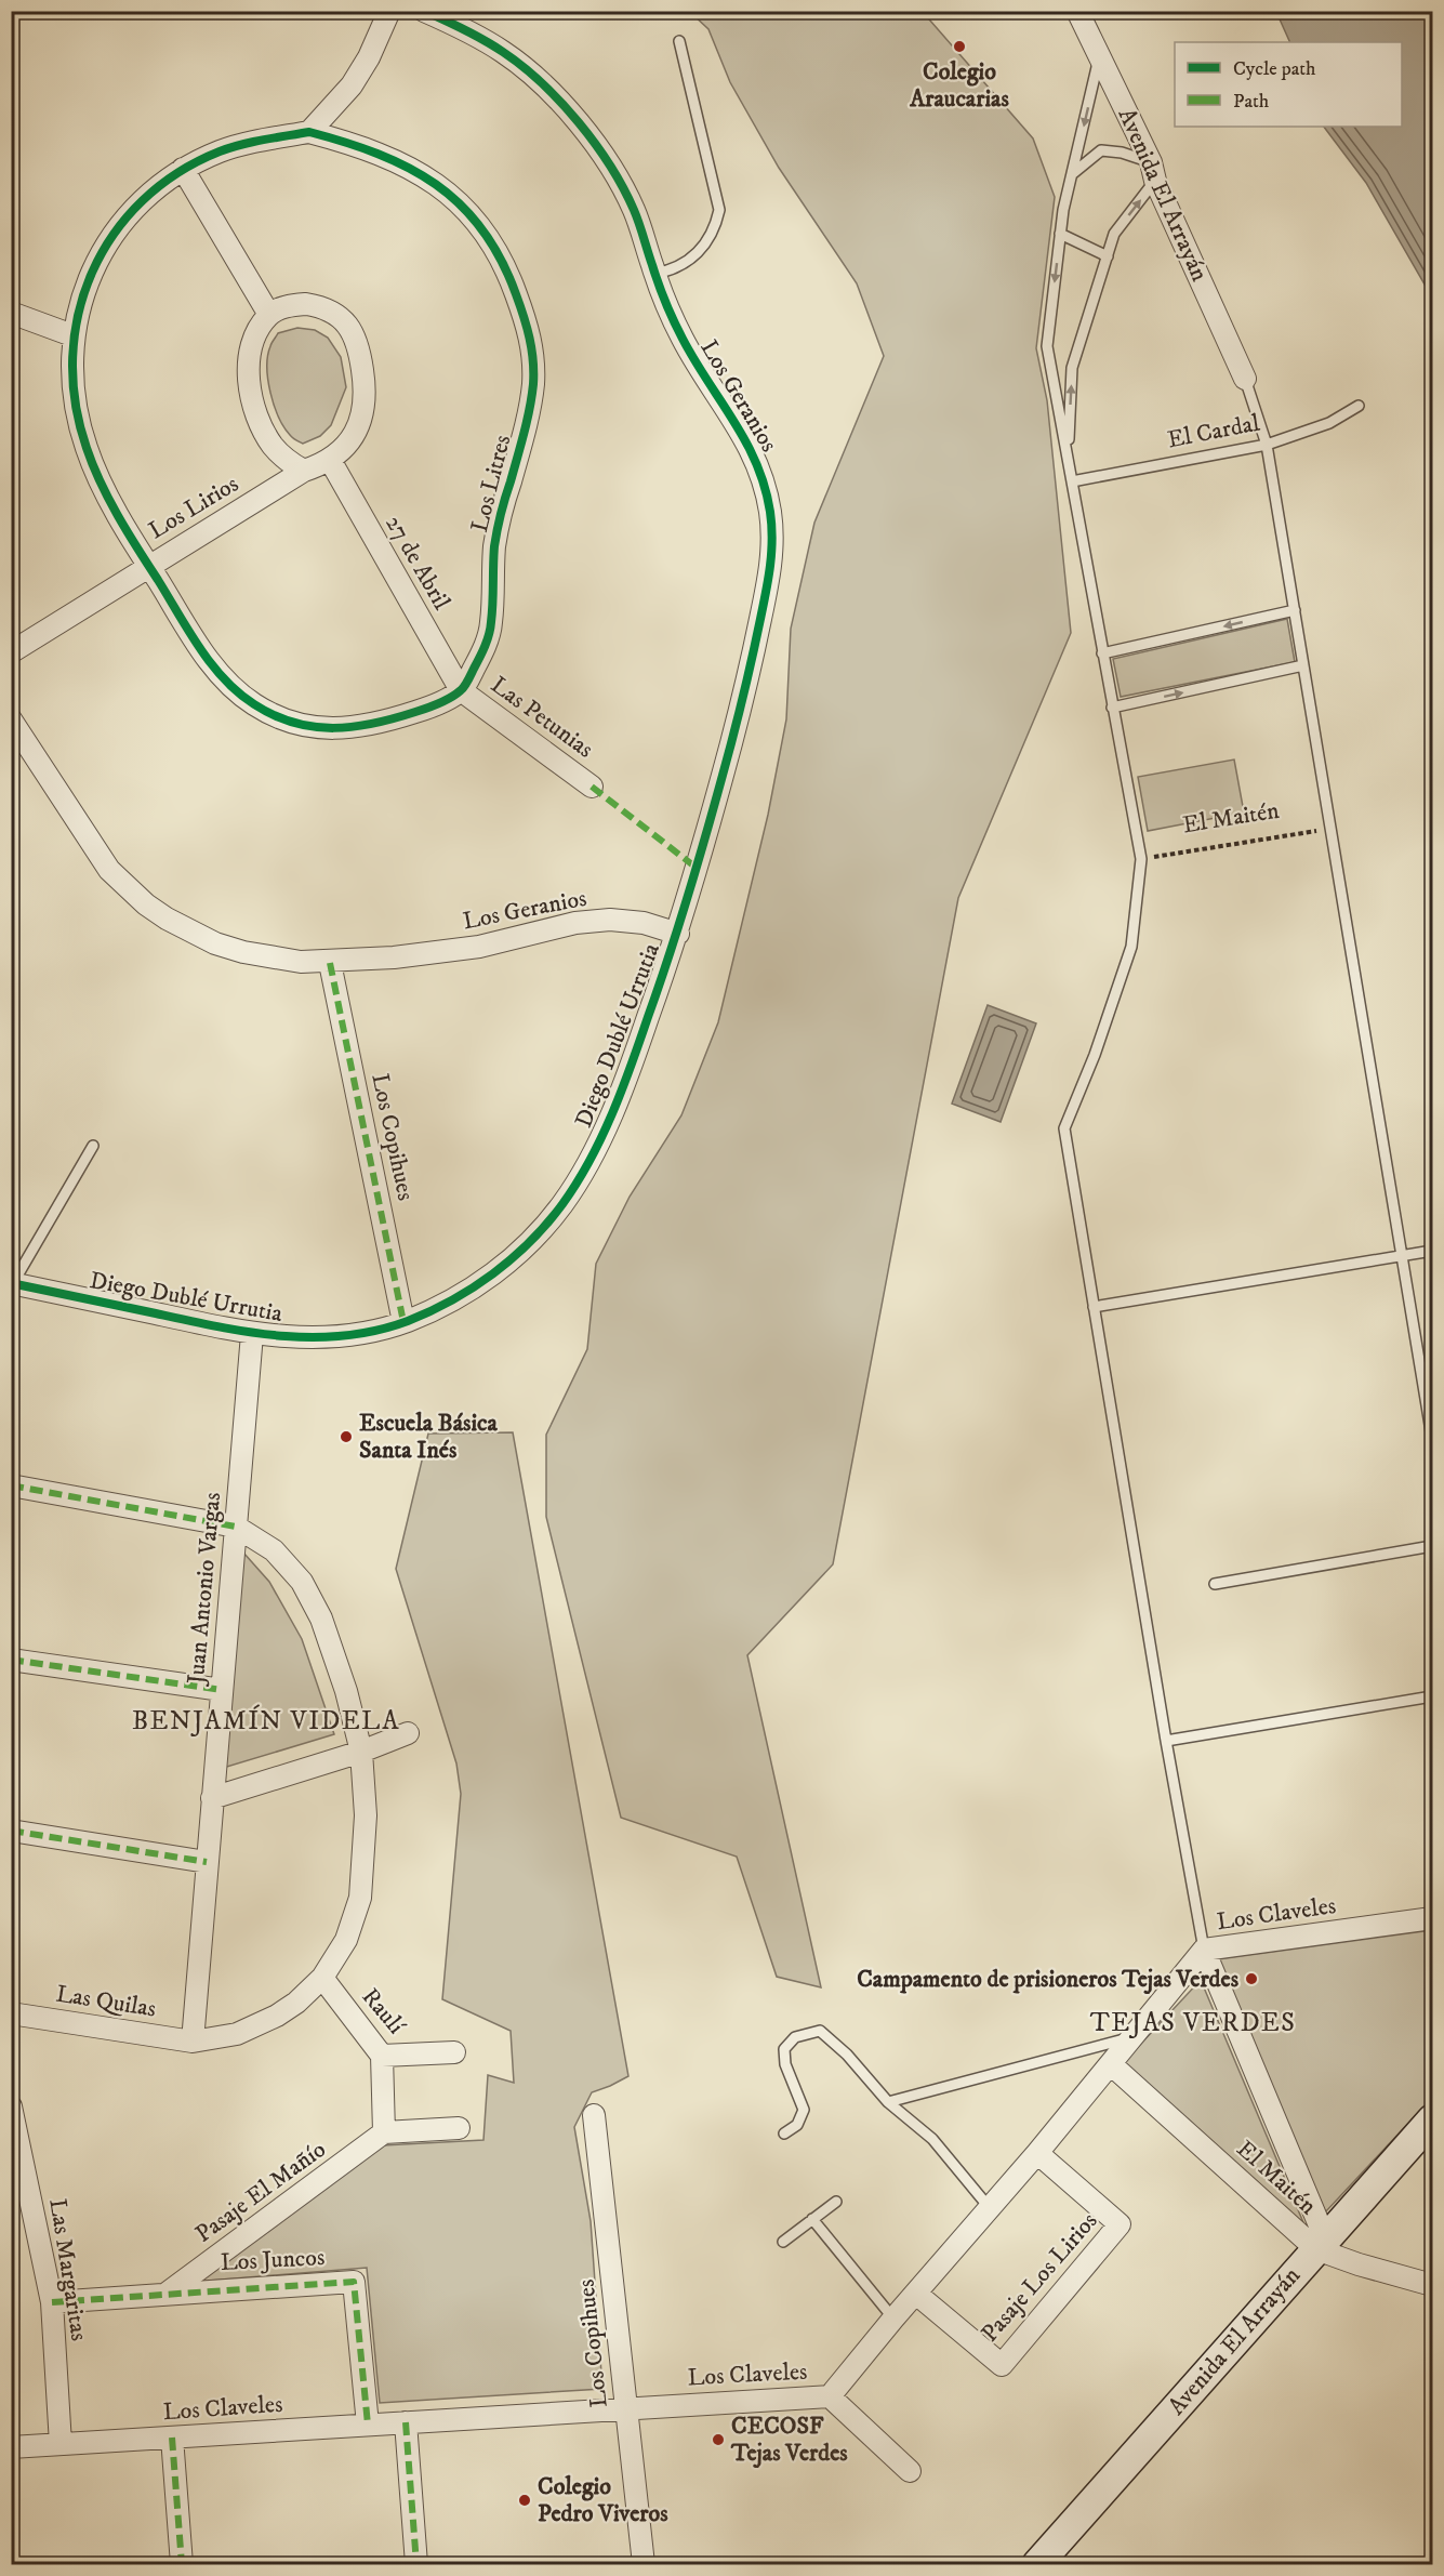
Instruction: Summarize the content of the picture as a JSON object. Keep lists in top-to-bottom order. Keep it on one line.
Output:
{"streets":{"street":["Avenida El Arrayán","Los Geranios","Los Litres","Los Lirios","27 de Abril","Las Petunias","El Maitén","Diego Dublé Urrutia","Los Copihues","Juan Antonio Vargas","Los Claveles","Las Quilas","Raulí","Pasaje El Mañío","Los Juncos","Las Margaritas","Pasaje Los Lirios"],"lane":["El Cardal"]},"crossings":[["Avenida El Arrayán","El Maitén"],["Los Geranios","Diego Dublé Urrutia"],["Los Geranios","Los Copihues"],["Los Litres","Los Lirios"],["Los Litres","27 de Abril"],["Los Litres","Las Petunias"],["Los Lirios","27 de Abril"],["27 de Abril","Las Petunias"],["El Maitén","Los Claveles"],["Diego Dublé Urrutia","Los Copihues"],["Diego Dublé Urrutia","Juan Antonio Vargas"],["Los Copihues","Los Claveles"],["Juan Antonio Vargas","Las Quilas"],["Los Claveles","Los Juncos"],["Los Claveles","Las Margaritas"],["Los Claveles","Pasaje Los Lirios"],["Las Quilas","Raulí"],["Pasaje El Mañío","Los Juncos"],["Los Juncos","Las Margaritas"]],"districts":["BENJAMÍN VIDELA","TEJAS VERDES"],"places":["Colegio Araucarias","Escuela Básica Santa Inés","Campamento de prisioneros Tejas Verdes","CECOSF Tejas Verdes","Colegio Pedro Viveros"],"legend":["Cycle path","Path"]}
